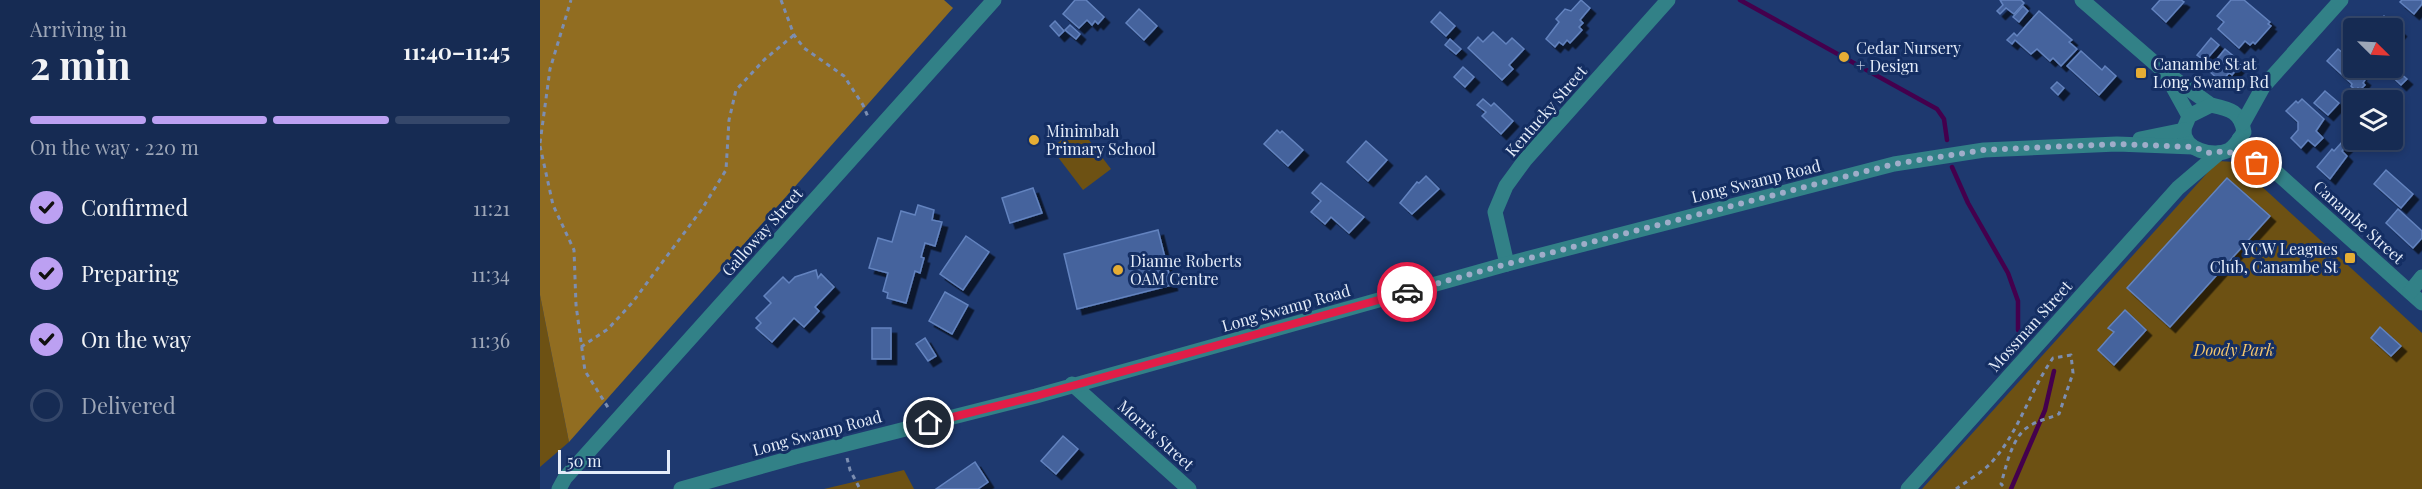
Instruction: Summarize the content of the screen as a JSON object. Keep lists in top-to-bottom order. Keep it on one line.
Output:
{"streets":{"street":["Kentucky Street","Long Swamp Road","Canambe Street","Galloway Street","Mossman Street","Morris Street"]},"crossings":[["Kentucky Street","Long Swamp Road"],["Long Swamp Road","Canambe Street"],["Long Swamp Road","Mossman Street"],["Long Swamp Road","Morris Street"],["Canambe Street","Mossman Street"]],"parks":["Doody Park"],"places":{"other":["Cedar Nursery + Design","Minimbah Primary School","Dianne Roberts OAM Centre"],"transit":["Canambe St at Long Swamp Rd","YCW Leagues Club, Canambe St"]},"scale_bar":"50 m","north":"bottom right","page":{"heading":["2 min","Arriving in","11:40–11:45"],"bar":"On the way · 220 m","list":[["Confirmed","11:21"],["Preparing","11:34"],["On the way","11:36"],"Delivered"],"scale":"50 m"}}
